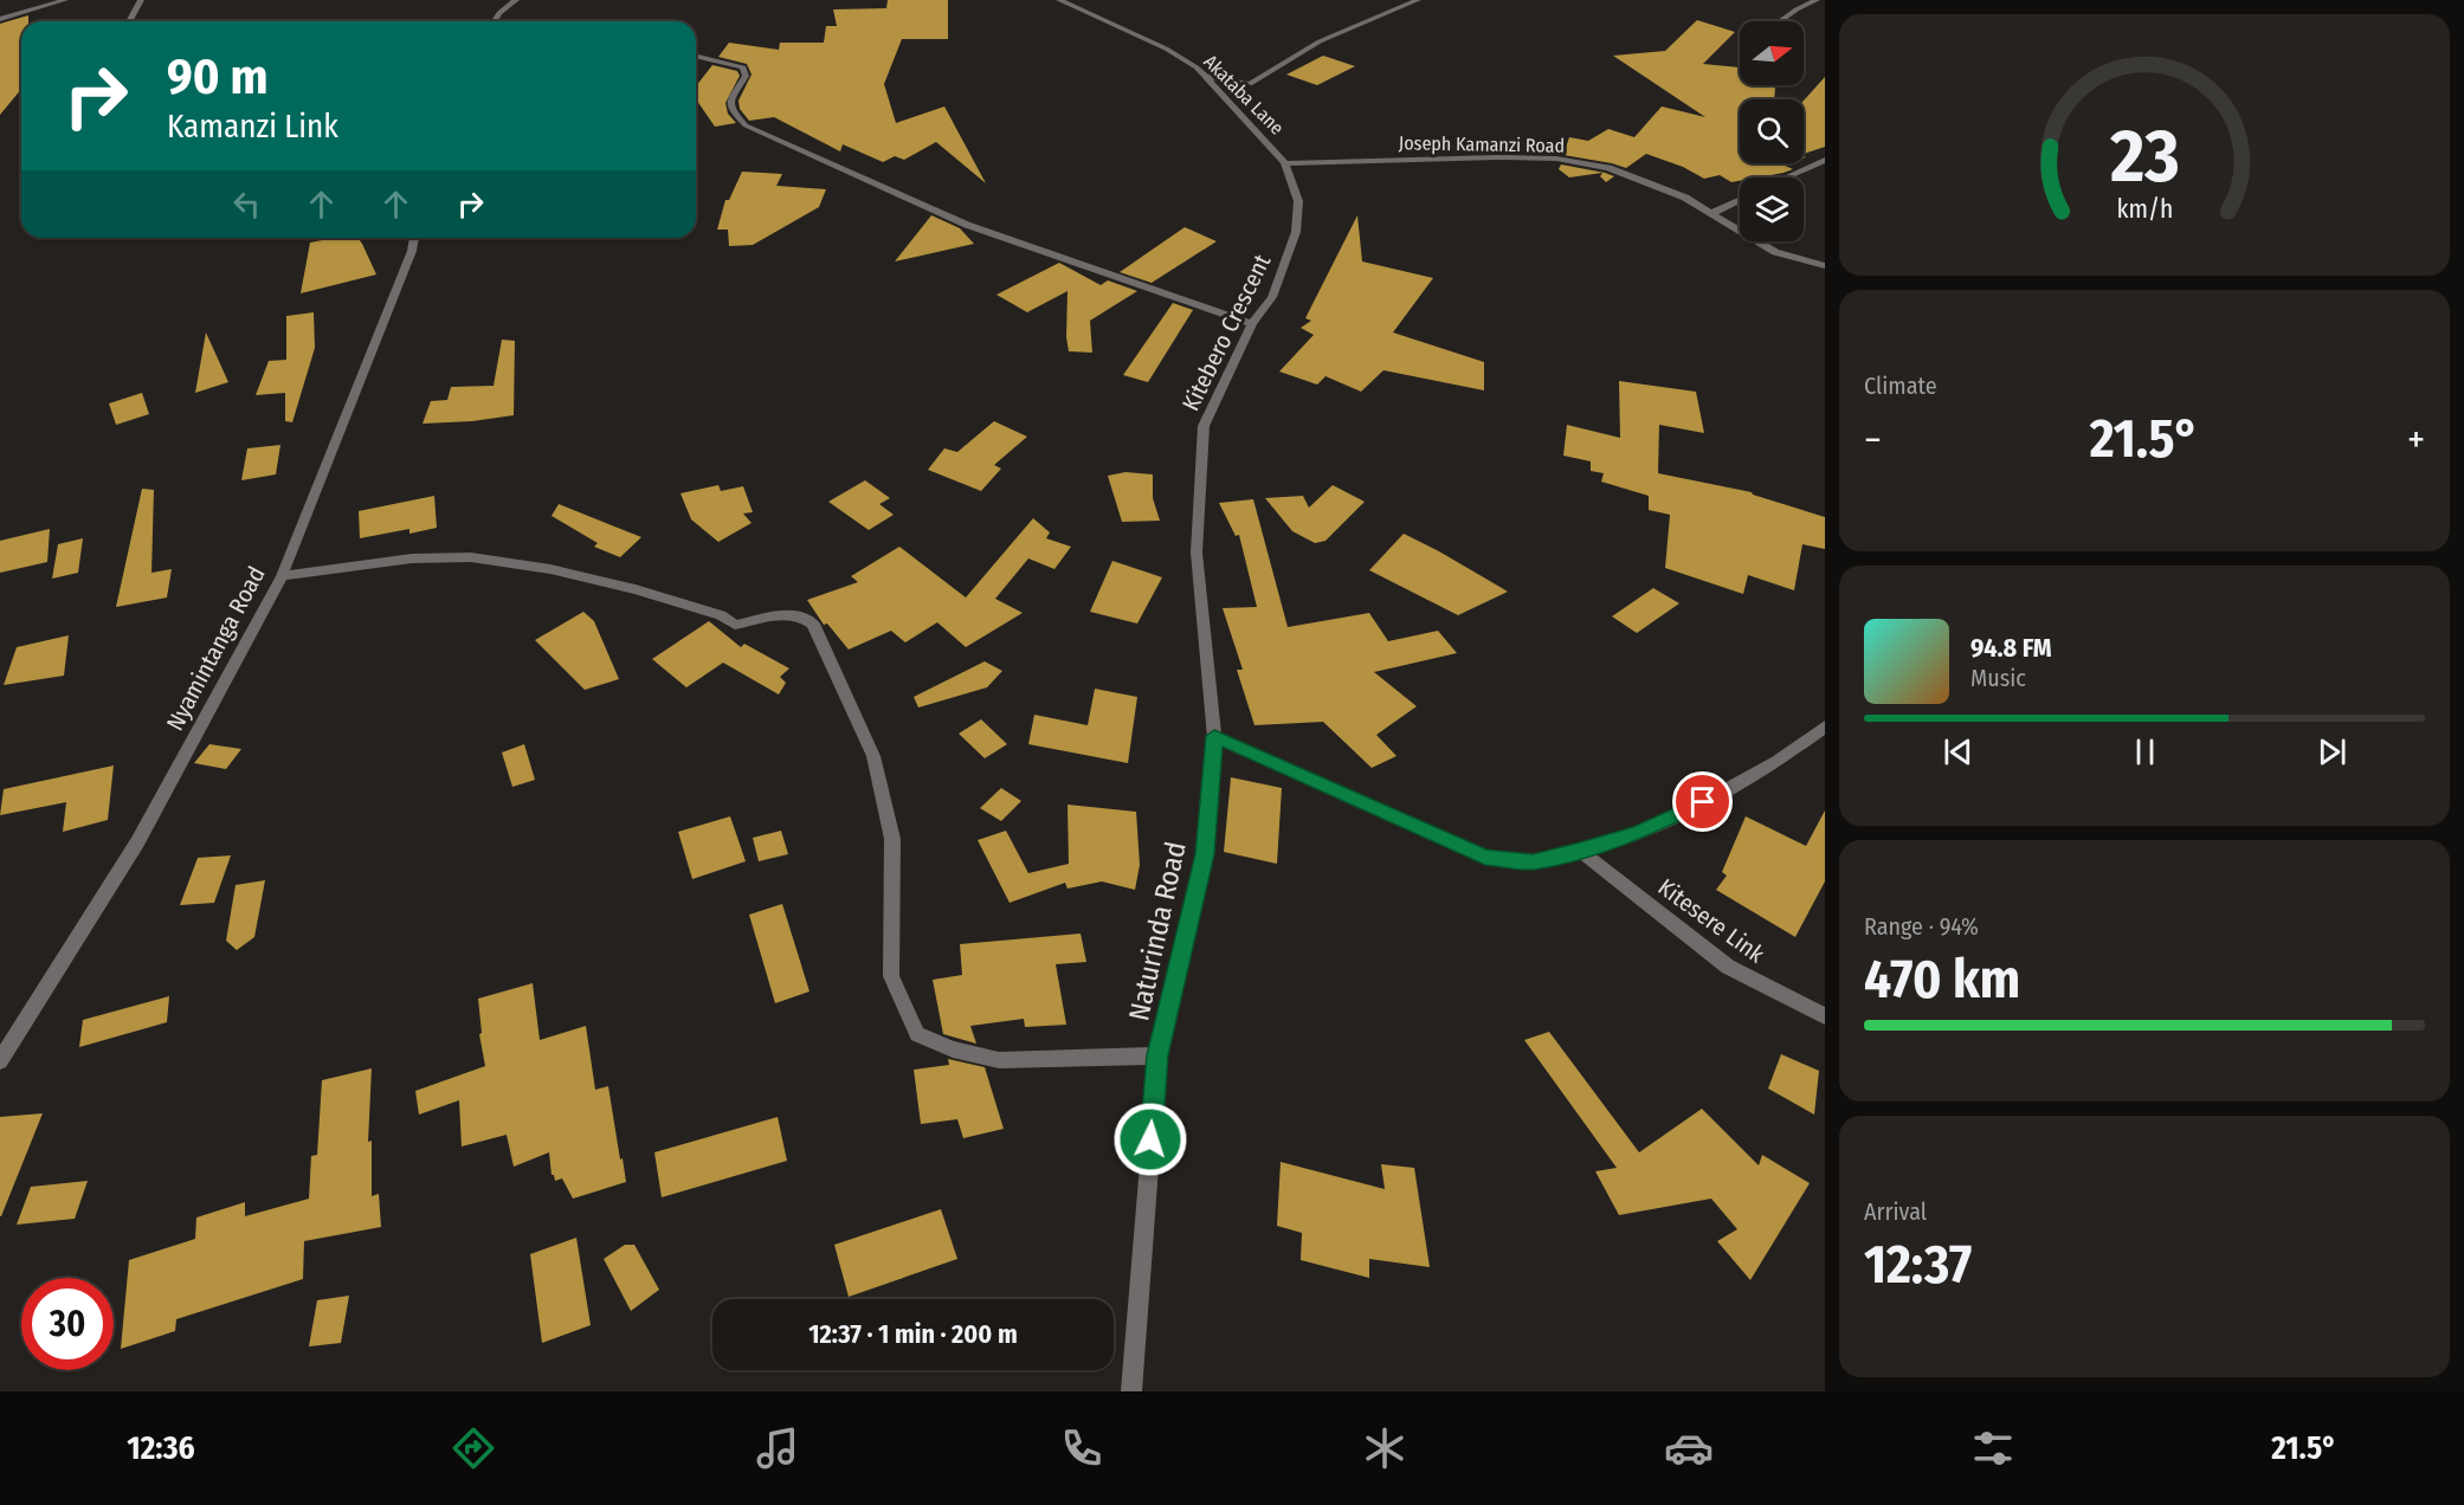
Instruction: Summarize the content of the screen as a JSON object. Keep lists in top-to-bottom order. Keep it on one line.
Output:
{"streets":{"street":["Akataba Lane","Joseph Kamanzi Road","Kitebero Crescent","Nyamintanga Road","Kitesere Link","Naturinda Road"]},"crossings":[["Akataba Lane","Joseph Kamanzi Road"],["Akataba Lane","Kitebero Crescent"],["Joseph Kamanzi Road","Kitebero Crescent"],["Kitebero Crescent","Naturinda Road"]],"north":"right","page":{"turn":["90 m","Kamanzi Link"],"tile":["Climate",["Range · 94%","470 km"],["Arrival","12:37"]],"heat":["−","21.5°","+"],"song":["94.8 FM","Music"],"limit":"30","trip":"12:37 · 1 min · 200 m","tabs":["12:36","21.5°"],"gauge":["23","km/h"]}}
